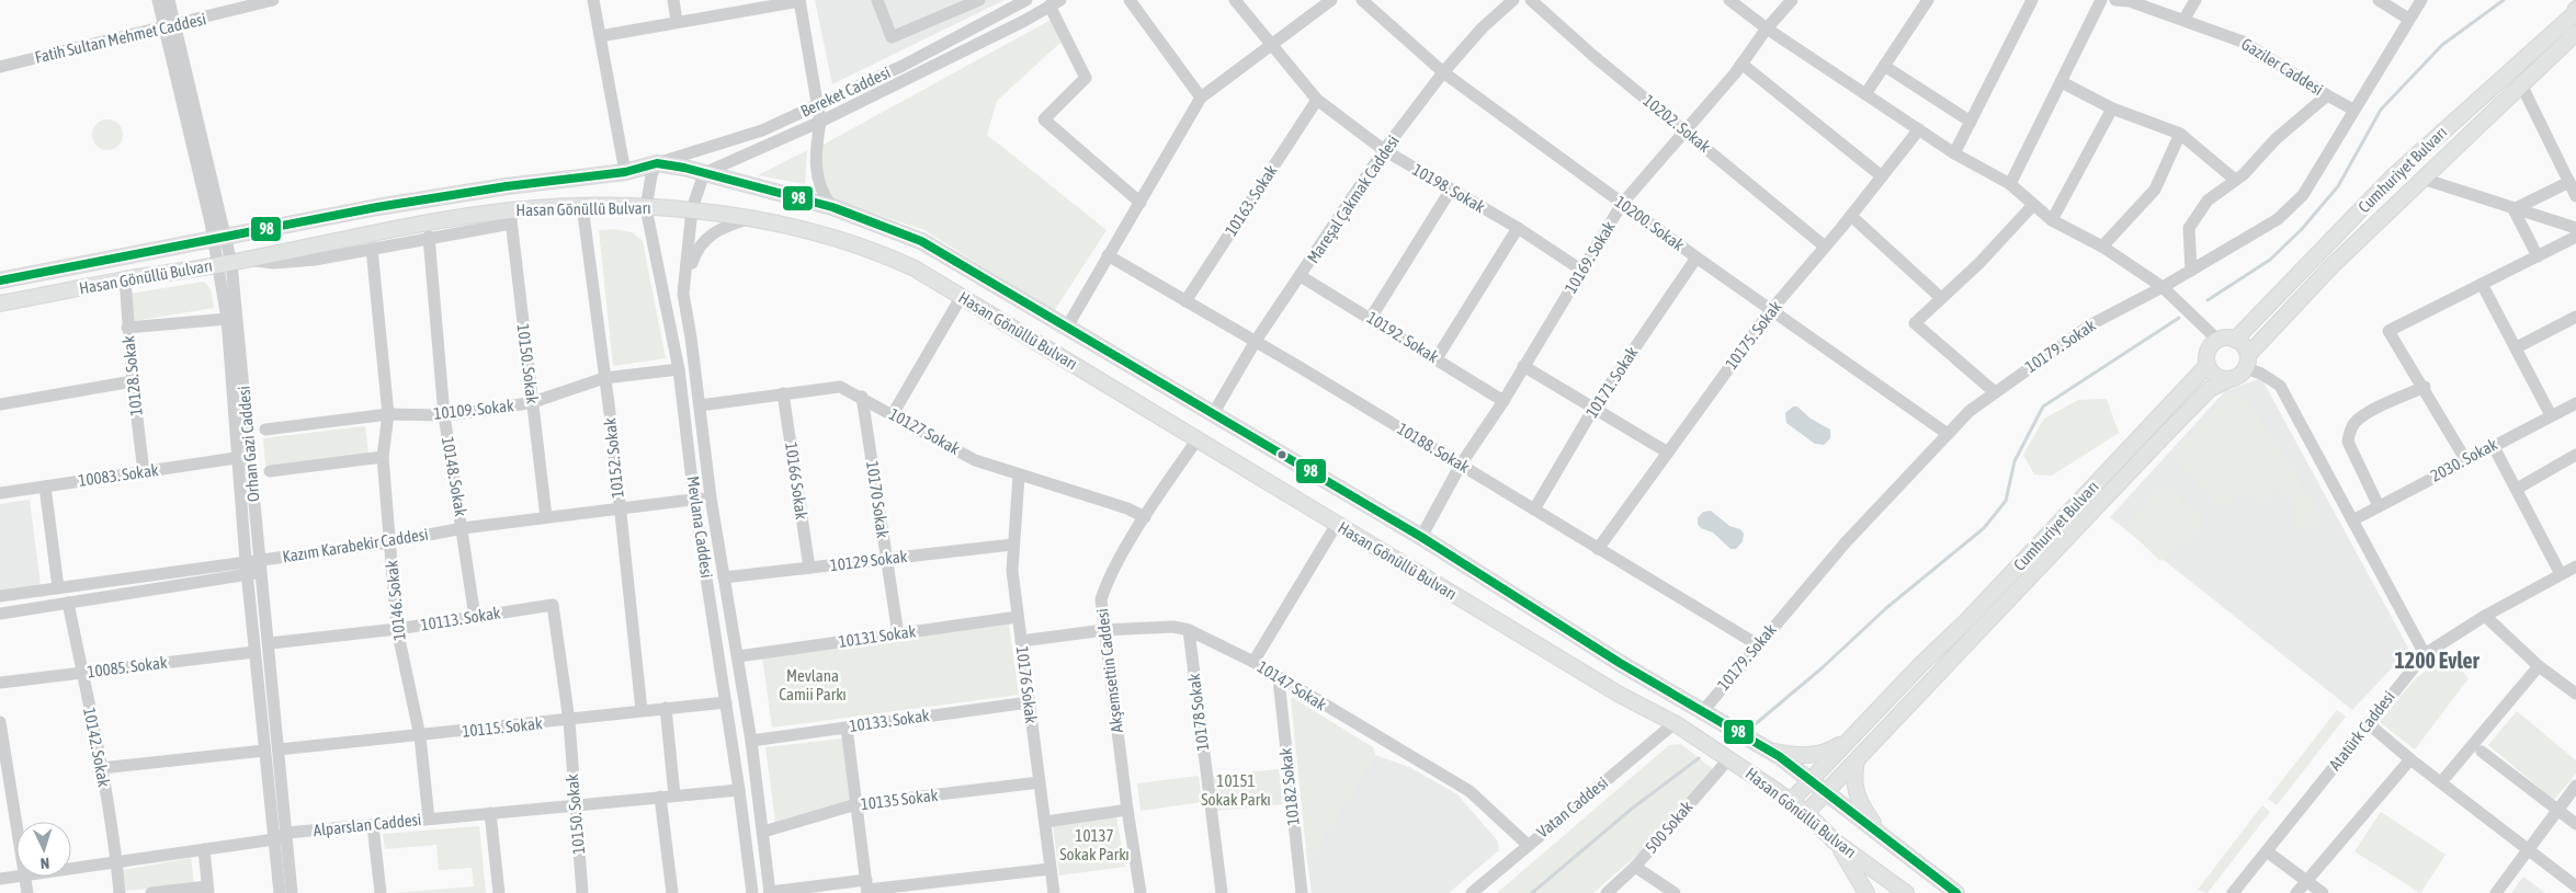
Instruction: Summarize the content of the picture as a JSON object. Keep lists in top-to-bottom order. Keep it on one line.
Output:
{"streets":{"main road":["Cumhuriyet Bulvarı","Hasan Gönüllü Bulvarı"],"street":["Fatih Sultan Mehmet Caddesi","Gaziler Caddesi","Bereket Caddesi","10202. Sokak","10198. Sokak","Mareşal Çakmak Caddesi","10163. Sokak","10200. Sokak","10169. Sokak","10175. Sokak","10192. Sokak","10179. Sokak","10150. Sokak","10128. Sokak","10171. Sokak","10109. Sokak","10127 Sokak","Orhan Gazi Caddesi","10188. Sokak","10152. Sokak","2030. Sokak","10083. Sokak","10148. Sokak","10166 Sokak","10170 Sokak","Mevlana Caddesi","Kazım Karabekir Caddesi","10129 Sokak","10146. Sokak","10113. Sokak","10131 Sokak","10085. Sokak","Akşemsettin Caddesi","10176 Sokak","10147 Sokak","10178 Sokak","10133. Sokak","10115. Sokak","Atatürk Caddesi","10142. Sokak","10182 Sokak","10135 Sokak","Vatan Caddesi","Alparslan Caddesi","500 Sokak"]},"crossings":[["Fatih Sultan Mehmet Caddesi","Orhan Gazi Caddesi"],["Gaziler Caddesi","10179. Sokak"],["Bereket Caddesi","Hasan Gönüllü Bulvarı"],["Bereket Caddesi","Mevlana Caddesi"],["10202. Sokak","10169. Sokak"],["10202. Sokak","10175. Sokak"],["10198. Sokak","Mareşal Çakmak Caddesi"],["10198. Sokak","10163. Sokak"],["10198. Sokak","10169. Sokak"],["Mareşal Çakmak Caddesi","Hasan Gönüllü Bulvarı"],["Mareşal Çakmak Caddesi","10200. Sokak"],["Mareşal Çakmak Caddesi","10192. Sokak"],["Mareşal Çakmak Caddesi","10188. Sokak"],["10163. Sokak","10188. Sokak"],["Hasan Gönüllü Bulvarı","10169. Sokak"],["Hasan Gönüllü Bulvarı","10179. Sokak"],["Hasan Gönüllü Bulvarı","10150. Sokak"],["Hasan Gönüllü Bulvarı","10128. Sokak"],["Hasan Gönüllü Bulvarı","Orhan Gazi Caddesi"],["Hasan Gönüllü Bulvarı","10152. Sokak"],["Hasan Gönüllü Bulvarı","Mevlana Caddesi"],["Hasan Gönüllü Bulvarı","Akşemsettin Caddesi"],["Hasan Gönüllü Bulvarı","Vatan Caddesi"],["Hasan Gönüllü Bulvarı","500 Sokak"],["10200. Sokak","10169. Sokak"],["10200. Sokak","10175. Sokak"],["10200. Sokak","10179. Sokak"],["10200. Sokak","10171. Sokak"],["10169. Sokak","10192. Sokak"],["10169. Sokak","10188. Sokak"],["10175. Sokak","10188. Sokak"],["10179. Sokak","10188. Sokak"],["10150. Sokak","10109. Sokak"],["10150. Sokak","Kazım Karabekir Caddesi"],["10150. Sokak","10113. Sokak"],["10150. Sokak","10115. Sokak"],["10150. Sokak","Alparslan Caddesi"],["10128. Sokak","10083. Sokak"],["10171. Sokak","10188. Sokak"],["10109. Sokak","10152. Sokak"],["10109. Sokak","10148. Sokak"],["10109. Sokak","Mevlana Caddesi"],["10109. Sokak","10146. Sokak"],["10127 Sokak","10166 Sokak"],["10127 Sokak","10170 Sokak"],["10127 Sokak","Mevlana Caddesi"],["10127 Sokak","Akşemsettin Caddesi"],["10127 Sokak","10176 Sokak"],["Orhan Gazi Caddesi","10083. Sokak"],["Orhan Gazi Caddesi","Kazım Karabekir Caddesi"],["Orhan Gazi Caddesi","10113. Sokak"],["Orhan Gazi Caddesi","10085. Sokak"],["Orhan Gazi Caddesi","10115. Sokak"],["Orhan Gazi Caddesi","Alparslan Caddesi"],["10152. Sokak","Kazım Karabekir Caddesi"],["10152. Sokak","10115. Sokak"],["10148. Sokak","Kazım Karabekir Caddesi"],["10148. Sokak","10113. Sokak"],["10166 Sokak","10129 Sokak"],["10170 Sokak","10129 Sokak"],["10170 Sokak","10131 Sokak"],["Mevlana Caddesi","Kazım Karabekir Caddesi"],["Mevlana Caddesi","10129 Sokak"],["Mevlana Caddesi","10131 Sokak"],["Mevlana Caddesi","10133. Sokak"],["Mevlana Caddesi","10115. Sokak"],["Mevlana Caddesi","10135 Sokak"],["Mevlana Caddesi","Alparslan Caddesi"],["Kazım Karabekir Caddesi","10146. Sokak"],["Kazım Karabekir Caddesi","10142. Sokak"],["10129 Sokak","10176 Sokak"],["10146. Sokak","10113. Sokak"],["10146. Sokak","10115. Sokak"],["10146. Sokak","Alparslan Caddesi"],["10131 Sokak","10176 Sokak"],["10085. Sokak","10142. Sokak"],["Akşemsettin Caddesi","10147 Sokak"],["10176 Sokak","10147 Sokak"],["10176 Sokak","10133. Sokak"],["10176 Sokak","10135 Sokak"],["10147 Sokak","10178 Sokak"],["10147 Sokak","10182 Sokak"],["10147 Sokak","Vatan Caddesi"],["10142. Sokak","Alparslan Caddesi"]],"districts":["1200 Evler"],"parks":["Mevlana Camii Parkı","10151 Sokak Parkı","10137 Sokak Parkı"],"lines":["transit line 98"],"north":"bottom"}
